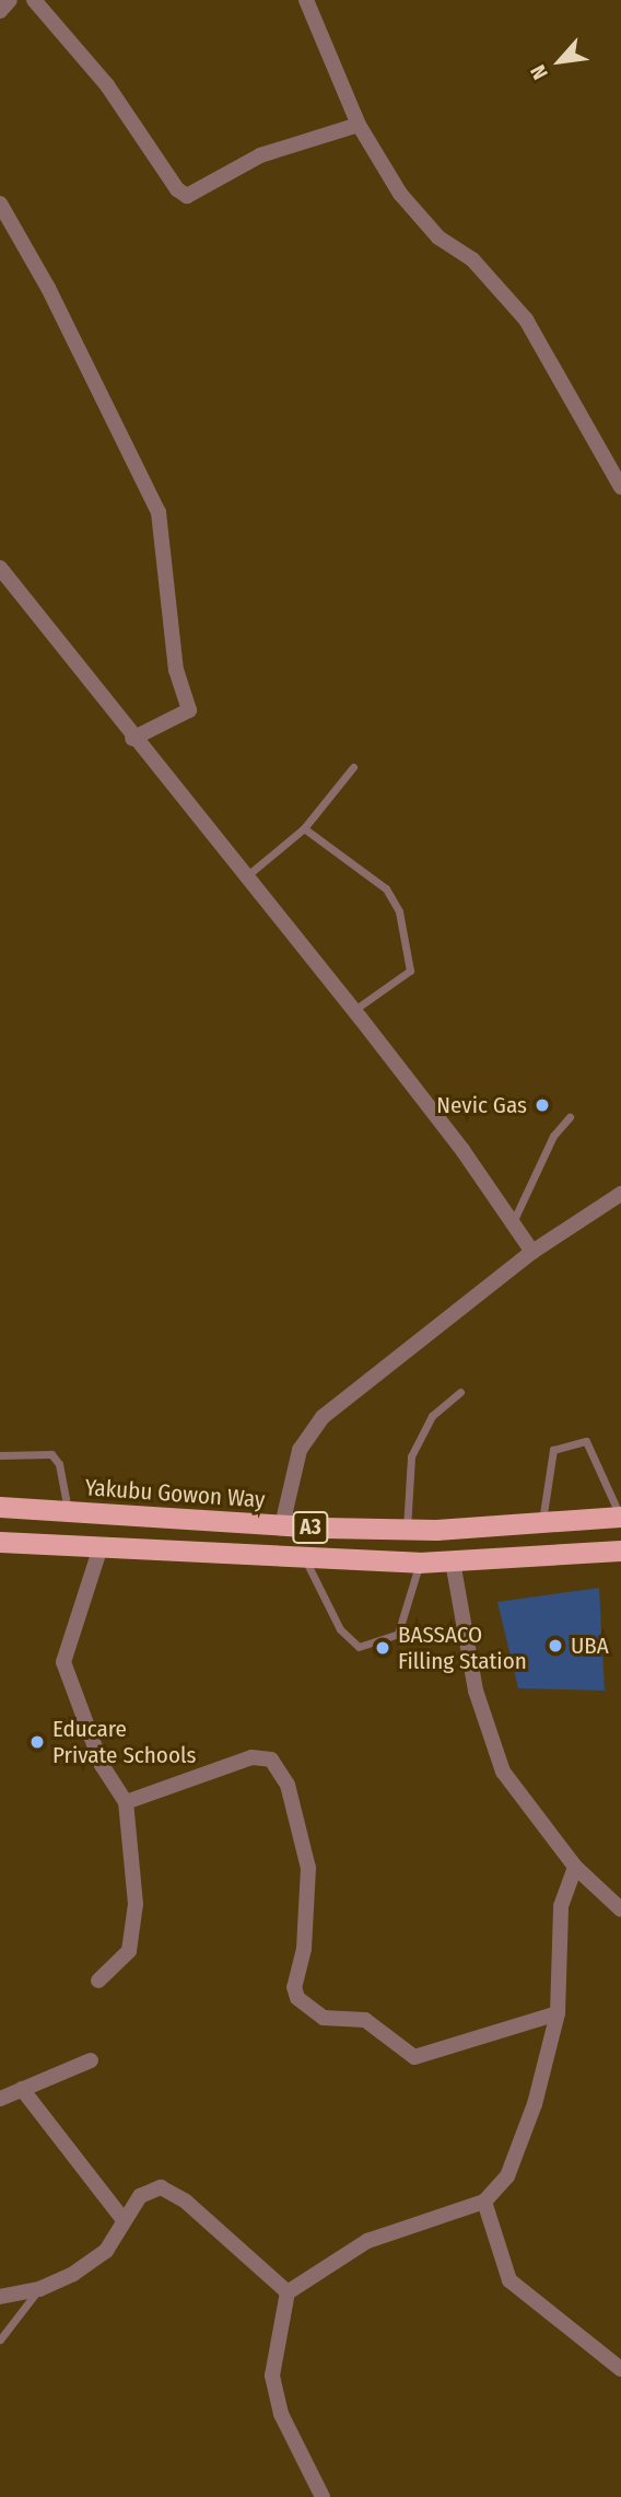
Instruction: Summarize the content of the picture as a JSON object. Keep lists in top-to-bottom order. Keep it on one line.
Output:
{"streets":{"highway":["Yakubu Gowon Way","A3"]},"places":["Nevic Gas","UBA","BASSACO Filling Station","Educare Private Schools"],"north":"bottom left"}
